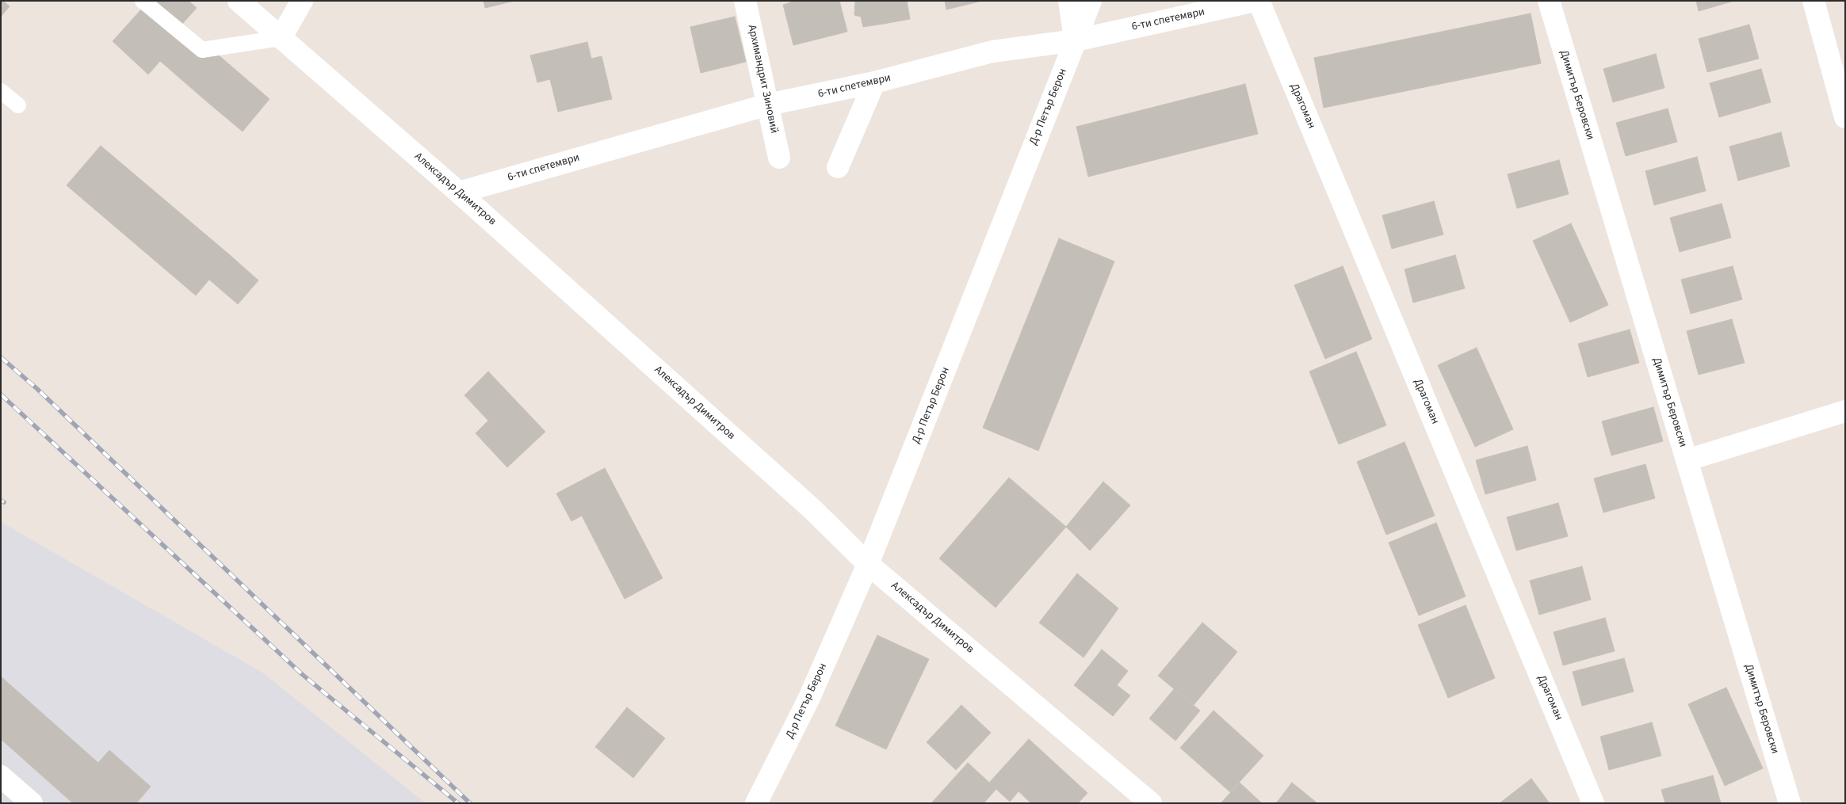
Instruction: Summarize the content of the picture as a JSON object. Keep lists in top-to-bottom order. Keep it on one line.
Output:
{"streets":{"street":["6-ти спетември","Архимандрит Зиновий","Димитър Беровски","Драгоман","Д-р Петър Берон","Алексадър Димитров"]},"crossings":[["6-ти спетември","Архимандрит Зиновий"],["6-ти спетември","Д-р Петър Берон"],["6-ти спетември","Алексадър Димитров"],["Д-р Петър Берон","Алексадър Димитров"]]}
